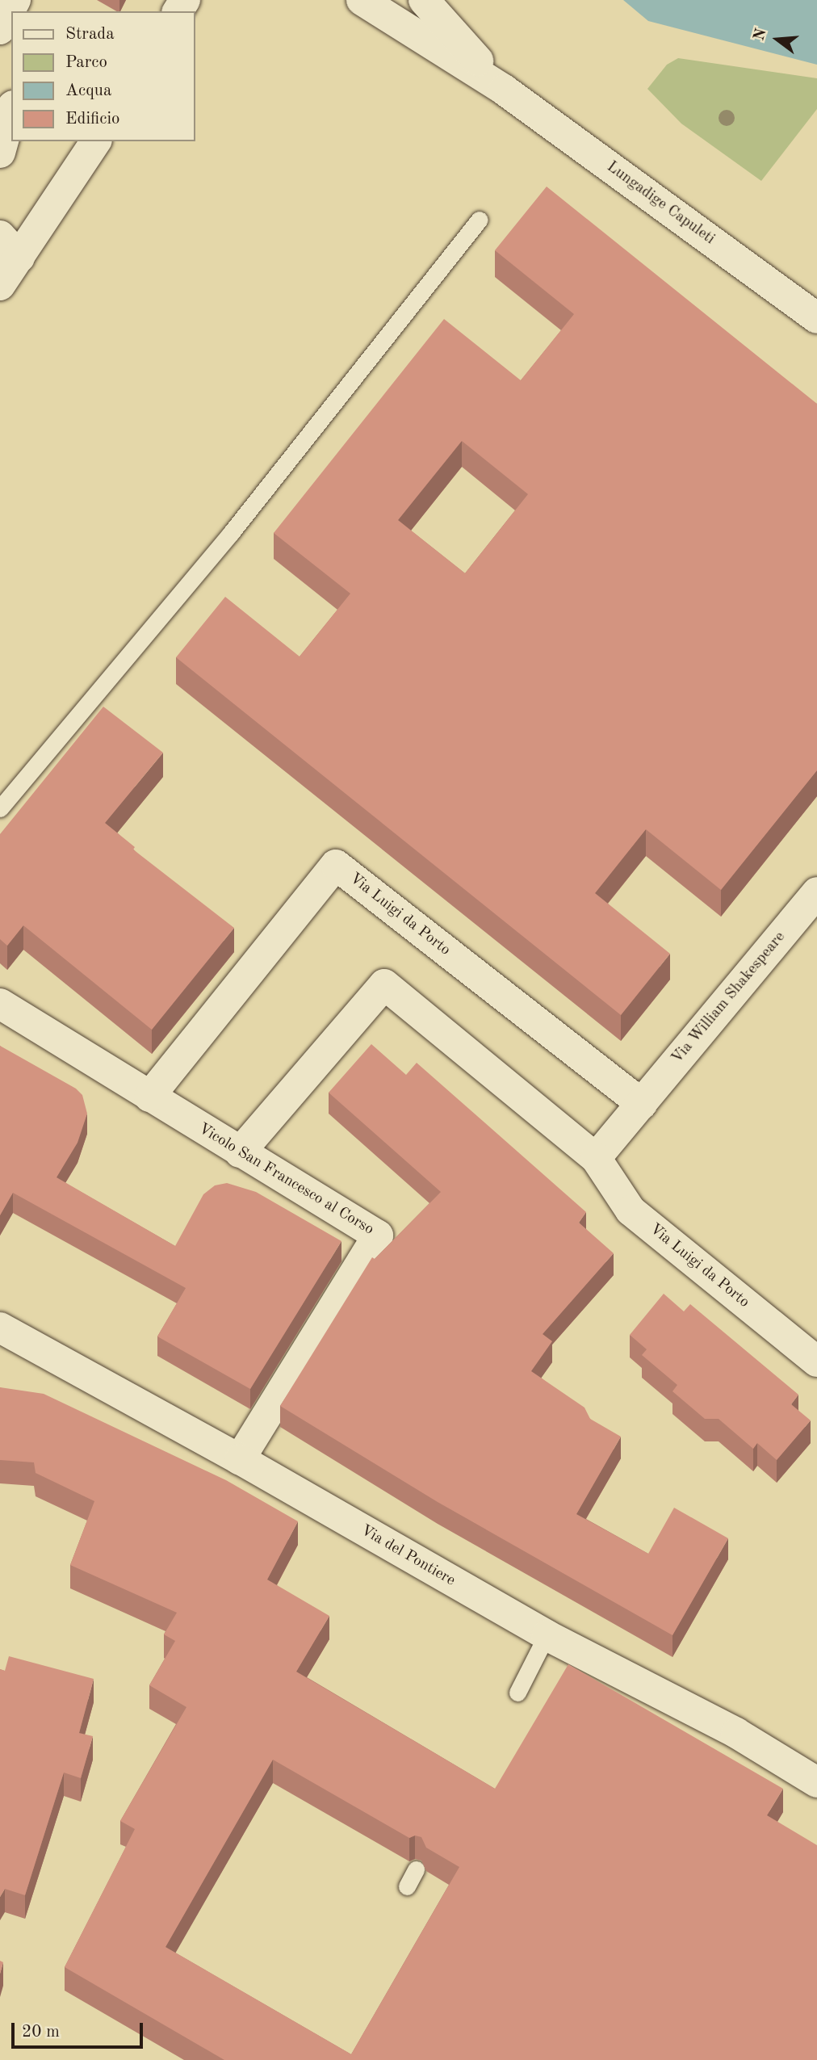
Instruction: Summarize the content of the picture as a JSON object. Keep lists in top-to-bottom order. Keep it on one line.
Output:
{"streets":{"street":["Lungadige Capuleti","Via Luigi da Porto","Via William Shakespeare","Vicolo San Francesco al Corso","Via del Pontiere"]},"crossings":[["Via Luigi da Porto","Via William Shakespeare"],["Via Luigi da Porto","Vicolo San Francesco al Corso"],["Vicolo San Francesco al Corso","Via del Pontiere"]],"legend":["Strada","Parco","Acqua","Edificio"],"scale_bar":"20 m","north":"left"}
